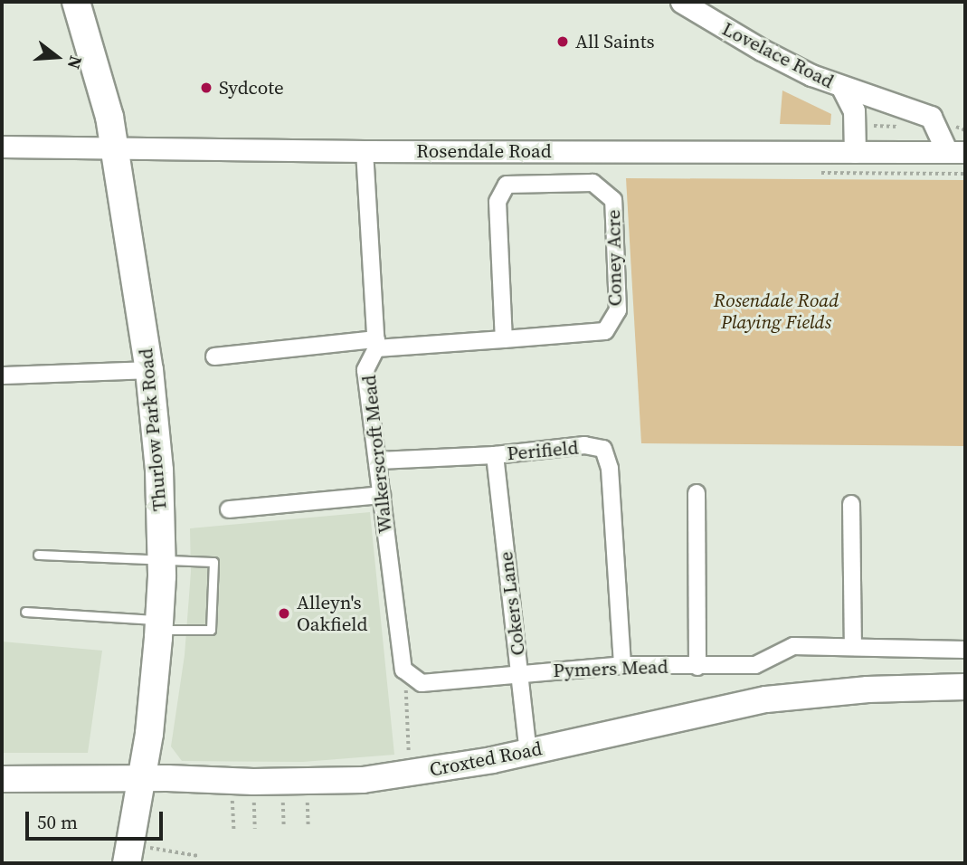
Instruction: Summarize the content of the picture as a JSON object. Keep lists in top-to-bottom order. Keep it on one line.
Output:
{"streets":{"highway":["Thurlow Park Road"],"main road":["Croxted Road"],"street":["Lovelace Road","Rosendale Road","Coney Acre","Perifield","Walkerscroft Mead","Cokers Lane","Pymers Mead"]},"crossings":[["Lovelace Road","Rosendale Road"],["Rosendale Road","Thurlow Park Road"],["Rosendale Road","Walkerscroft Mead"],["Coney Acre","Walkerscroft Mead"],["Thurlow Park Road","Croxted Road"],["Perifield","Walkerscroft Mead"],["Perifield","Cokers Lane"],["Perifield","Pymers Mead"],["Walkerscroft Mead","Pymers Mead"],["Cokers Lane","Pymers Mead"],["Cokers Lane","Croxted Road"]],"parks":["Rosendale Road Playing Fields"],"places":["All Saints","Sydcote","Alleyn's Oakfield"],"scale_bar":"50 m","north":"right"}
